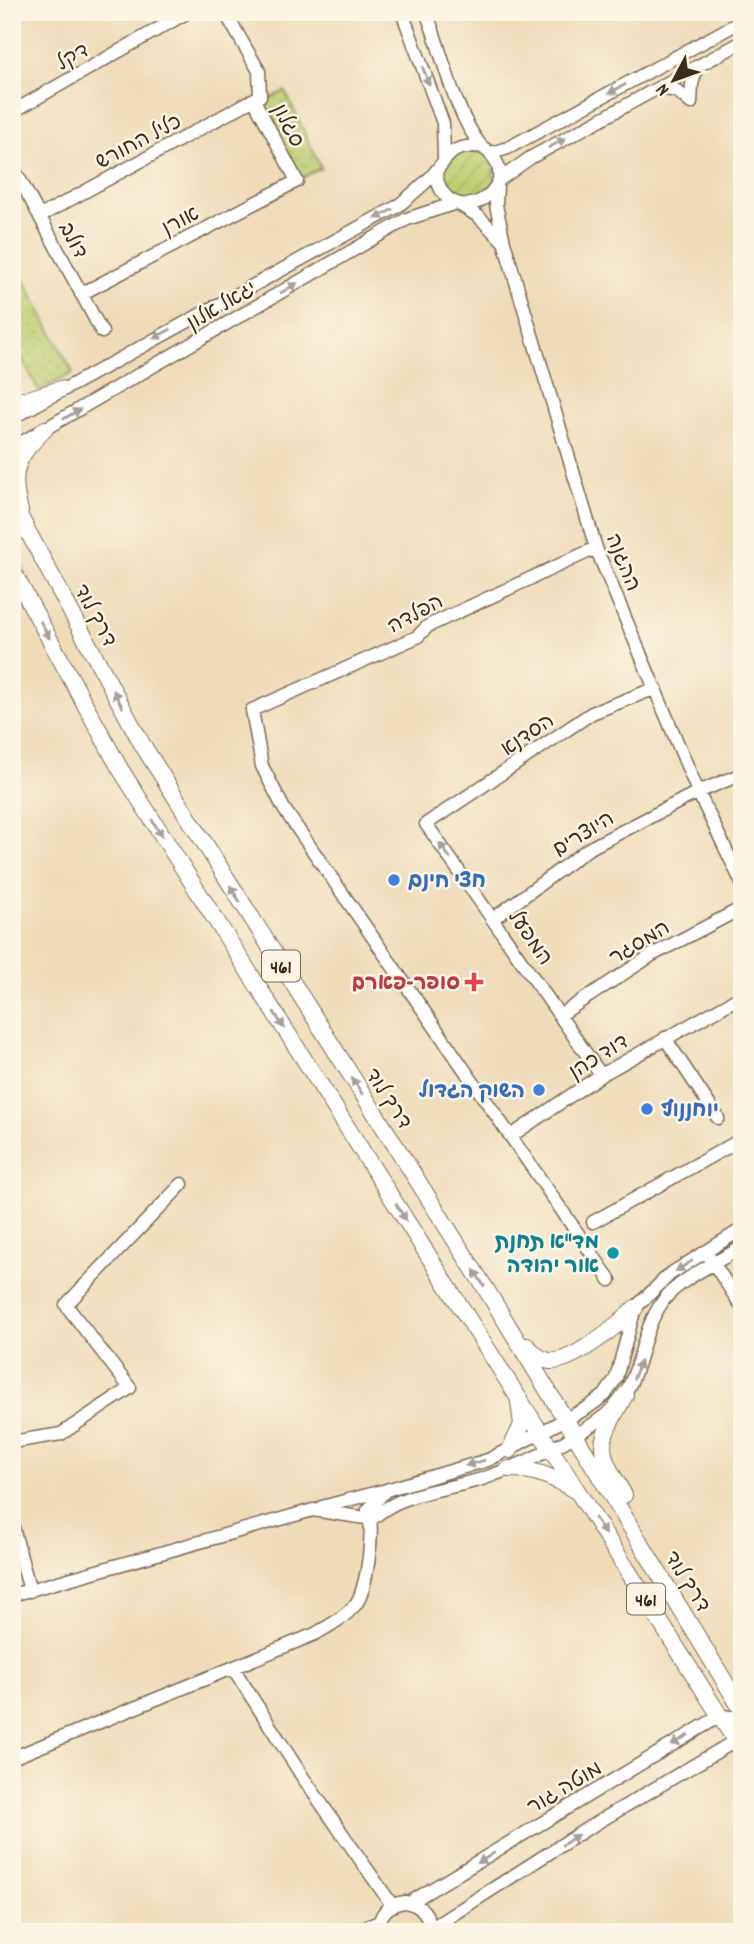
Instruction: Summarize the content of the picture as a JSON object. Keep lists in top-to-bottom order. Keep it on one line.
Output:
{"streets":{"main road":["דרך לוד","461"],"street":["דקל","סגלון","כליל החורש","אורן","דולב","יגאל אלון","ההגנה","הפלדה","הסדנא","היוצרים","המפעל","המסגר","דוד כהן","מוטה גור"]},"crossings":[["סגלון","כליל החורש"],["סגלון","אורן"],["כליל החורש","דולב"],["אורן","דולב"],["יגאל אלון","ההגנה"],["ההגנה","הפלדה"],["ההגנה","הסדנא"],["ההגנה","היוצרים"],["הפלדה","דוד כהן"],["הסדנא","המפעל"],["היוצרים","המפעל"],["המפעל","המסגר"],["המפעל","דוד כהן"],["461","מוטה גור"]],"one_way":["המפעל"],"places":{"other":["חצי חינם","השוק הגדול","יוחננוף","מד\"א תחנת אור יהודה"],"health":["סופר-פארם"]},"north":"bottom left"}
